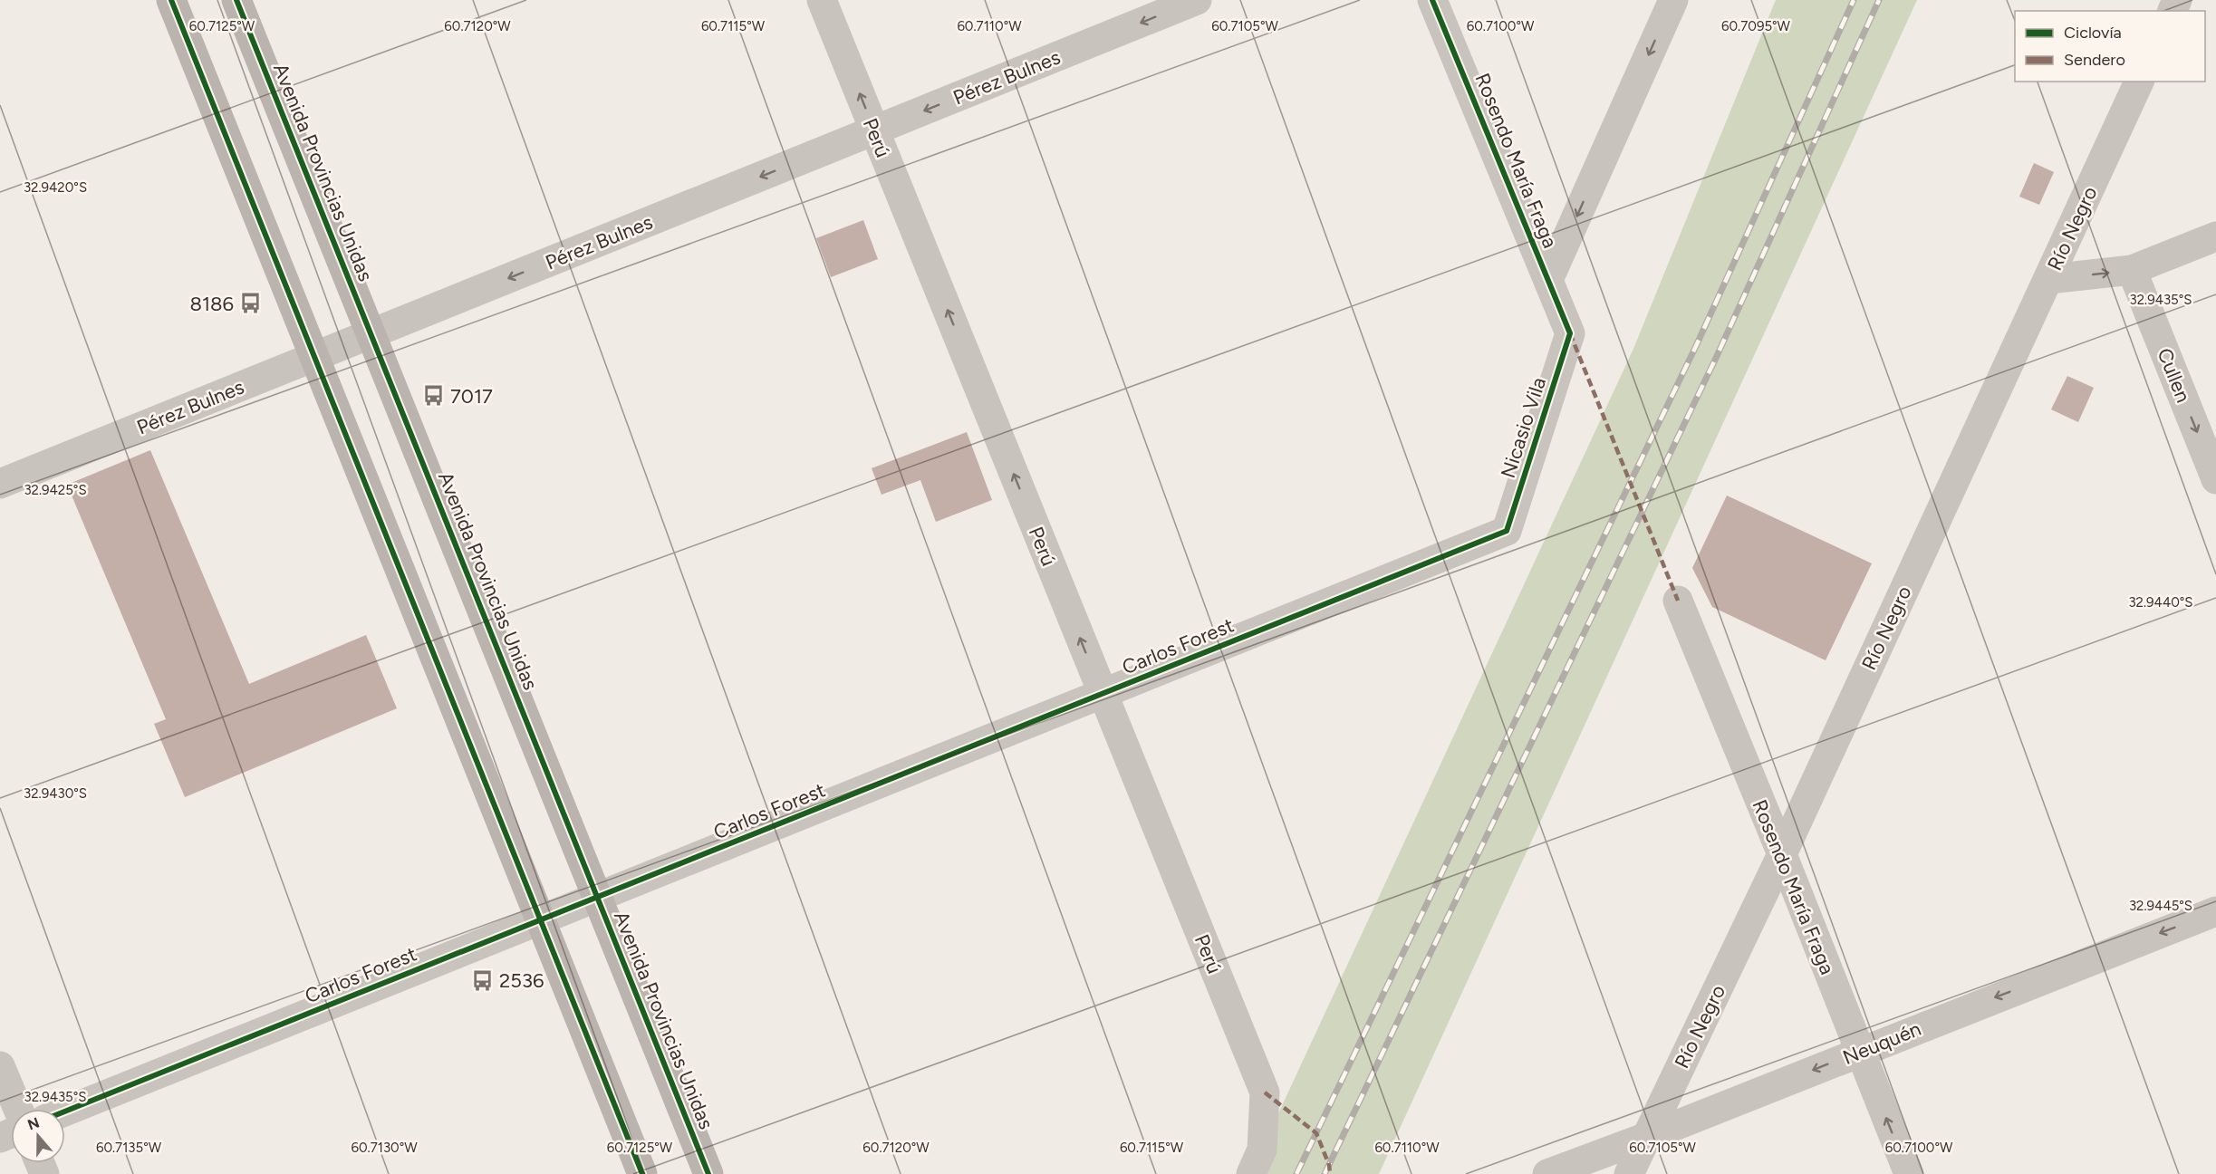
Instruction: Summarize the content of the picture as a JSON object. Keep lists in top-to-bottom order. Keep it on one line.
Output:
{"streets":{"main road":["Avenida Provincias Unidas"],"street":["Pérez Bulnes","Perú","Rosendo María Fraga","Río Negro","Cullen","Nicasio Vila","Carlos Forest","Neuquén"]},"crossings":[["Pérez Bulnes","Perú"],["Pérez Bulnes","Avenida Provincias Unidas"],["Perú","Carlos Forest"],["Rosendo María Fraga","Río Negro"],["Rosendo María Fraga","Nicasio Vila"],["Rosendo María Fraga","Neuquén"],["Avenida Provincias Unidas","Carlos Forest"],["Río Negro","Neuquén"],["Nicasio Vila","Carlos Forest"]],"one_way":["Pérez Bulnes","Perú","Cullen","Neuquén"],"places":{"bus stop":["8186","7017","2536"]},"legend":["Ciclovía","Sendero"],"north":"top","coordinates":["60.7125°W","60.7120°W","60.7115°W","60.7110°W","60.7105°W","60.7100°W","60.7095°W","32.9420°S","32.9435°S","32.9425°S","32.9440°S","32.9430°S","32.9445°S","60.7135°W","60.7130°W"]}
